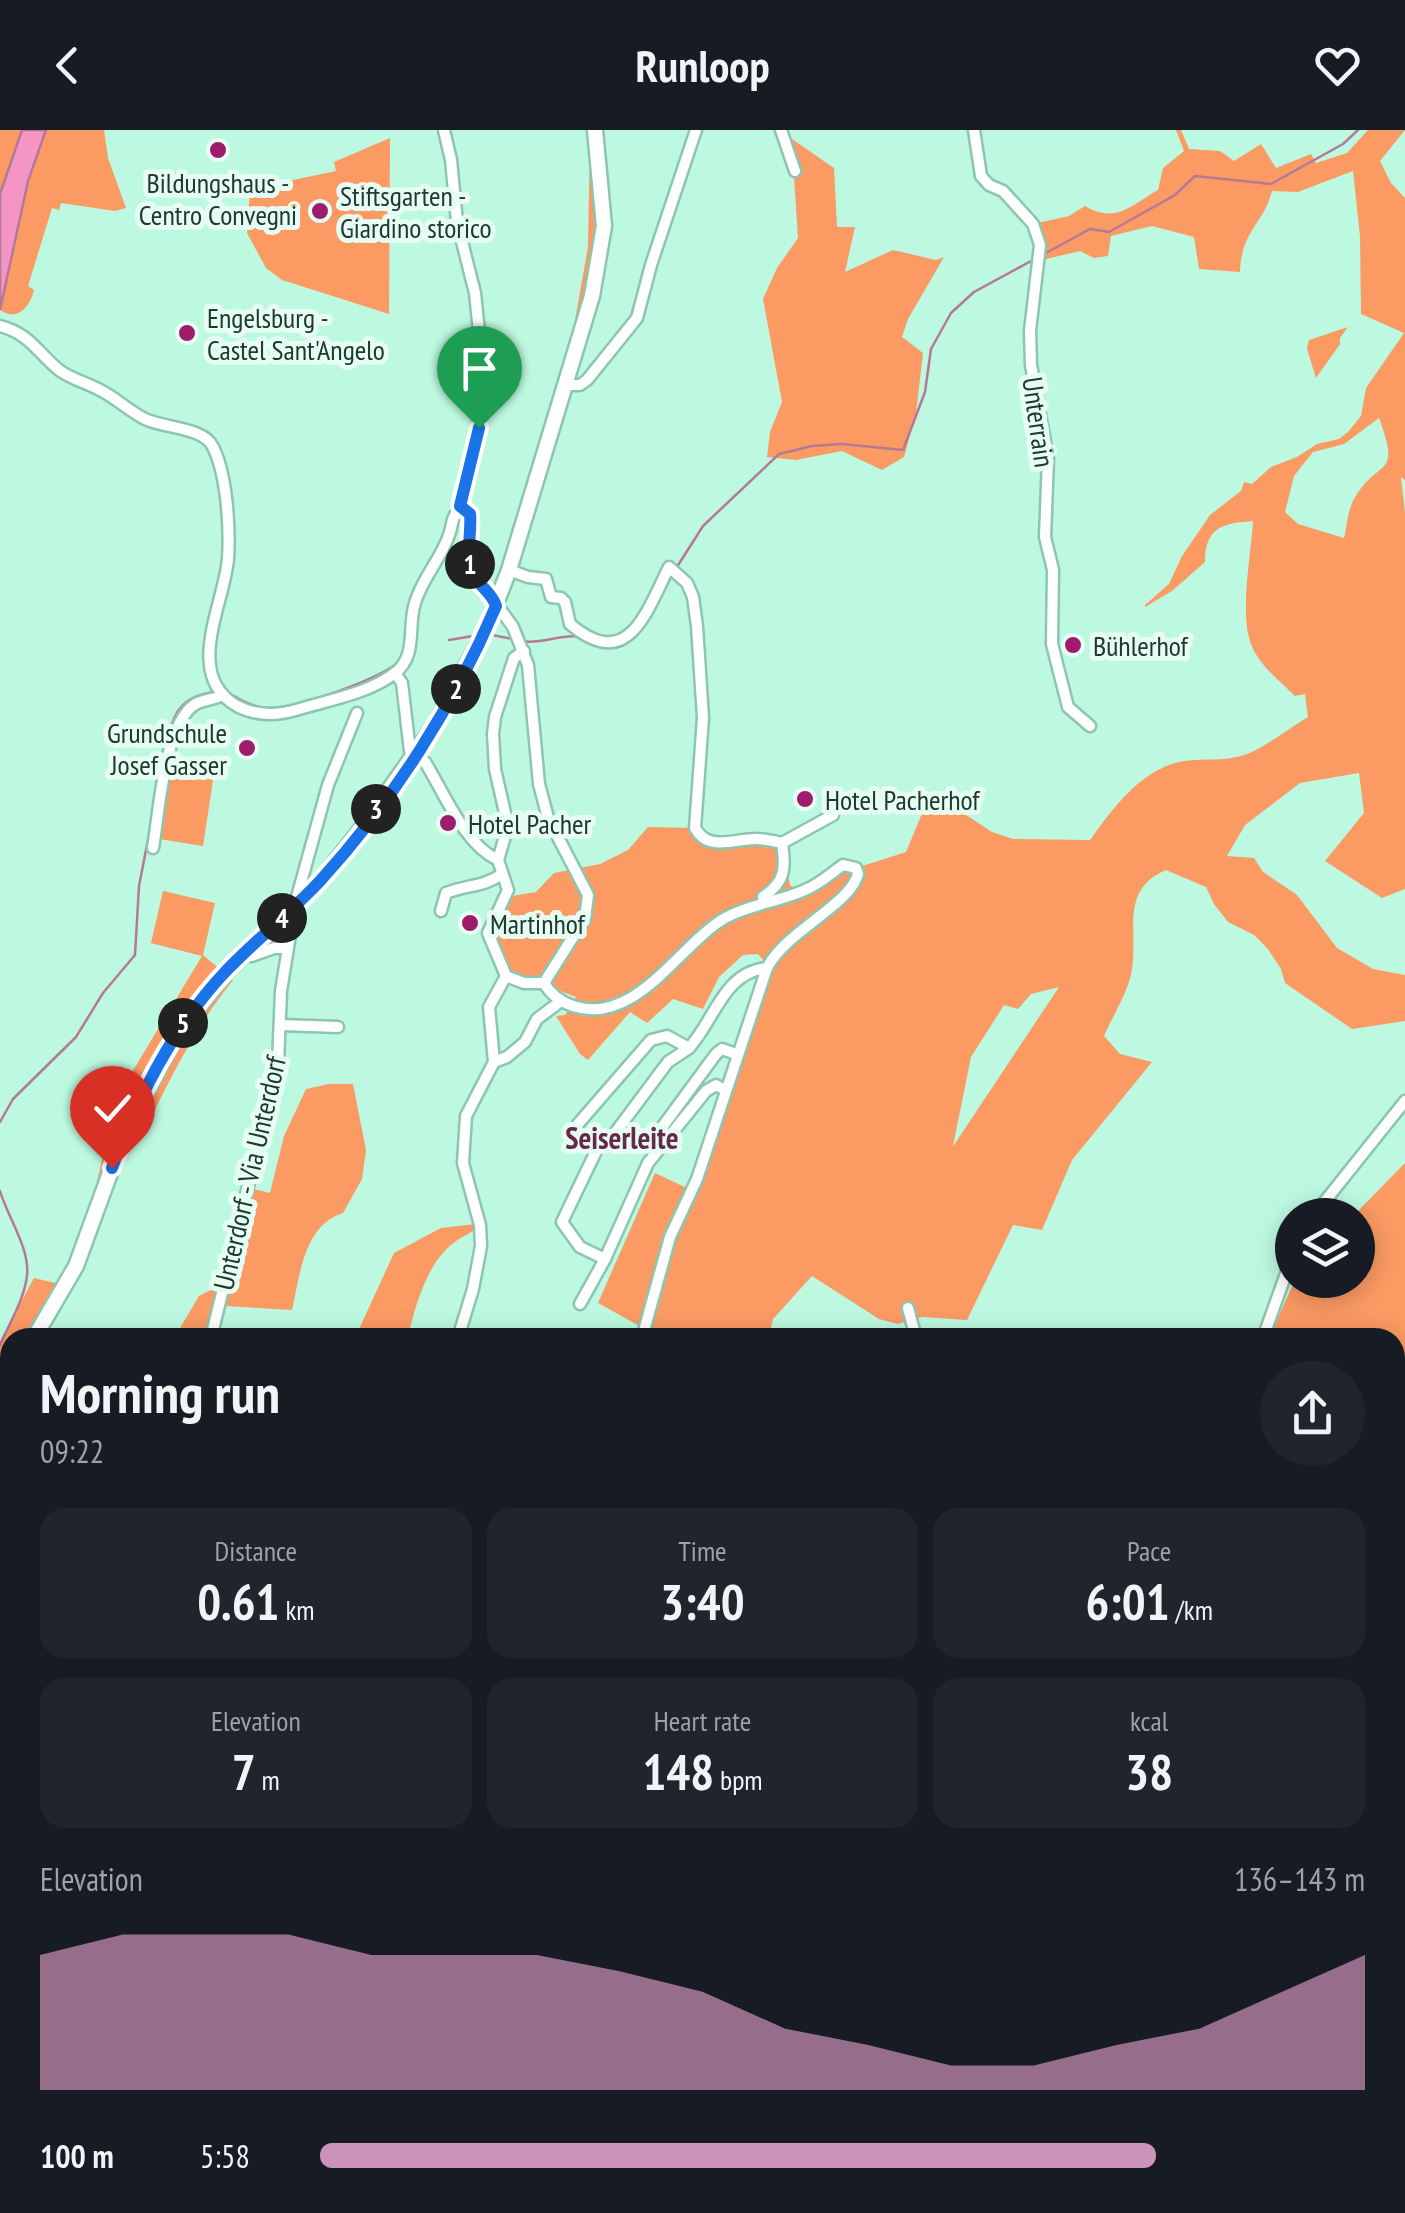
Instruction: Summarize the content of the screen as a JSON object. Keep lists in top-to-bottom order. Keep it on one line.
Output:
{"streets":{"street":["Unterrain","Unterdorf - Via Unterdorf"]},"districts":["Seiserleite"],"places":["Bildungshaus - Centro Convegni","Stiftsgarten - Giardino storico","Engelsburg - Castel Sant'Angelo","Bühlerhof","Grundschule Josef Gasser","Hotel Pacherhof","Hotel Pacher","Martinhof"],"page":{"header":"Runloop","pins":["1","2","3","4","5"],"heading":["Morning run","09:22"],"stats":[["Distance","0.61 km"],["Time","3:40"],["Pace","6:01 /km"],["Elevation","7 m"],["Heart rate","148 bpm"],["kcal","38"]],"chart":["Elevation","136–143 m"],"list":[{"name":"100 m","note":"5:58"}]}}
